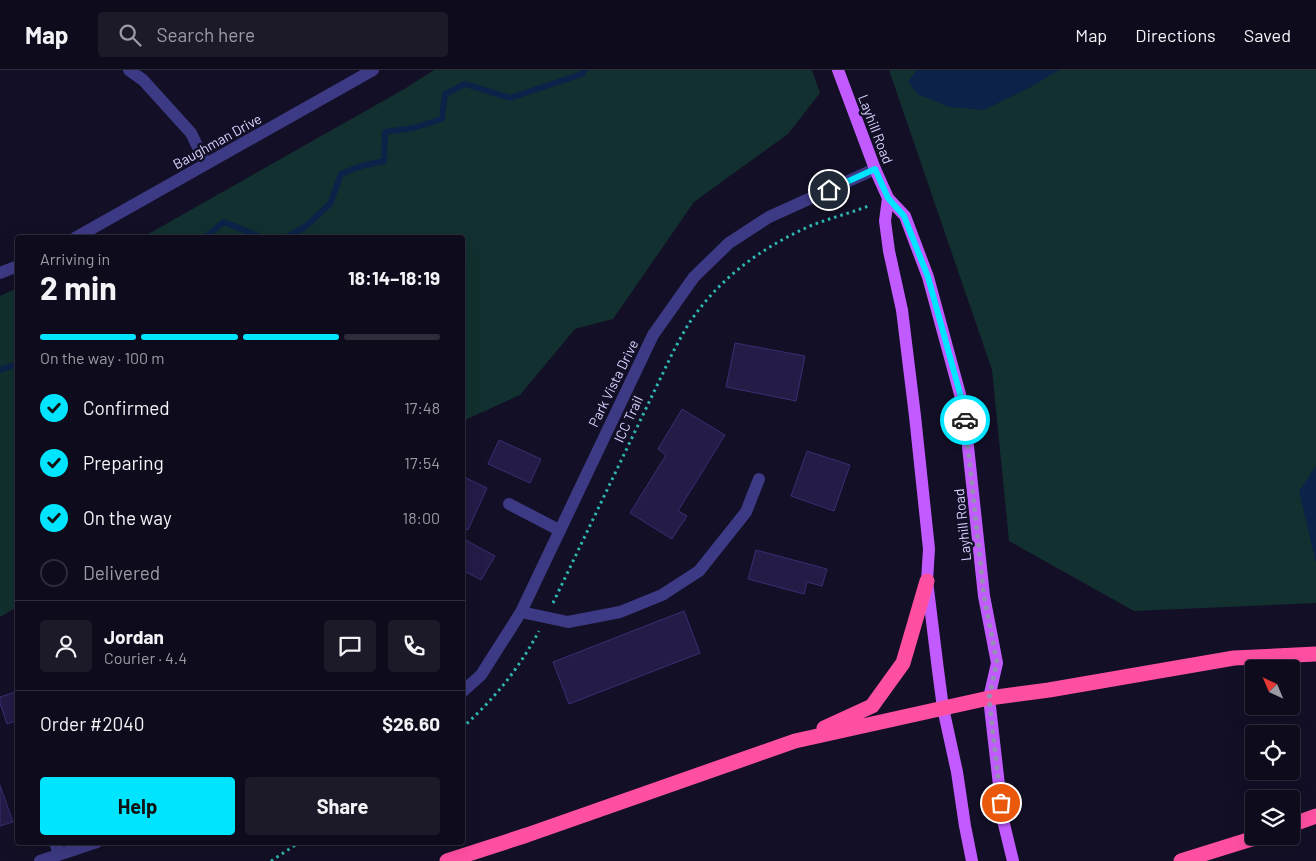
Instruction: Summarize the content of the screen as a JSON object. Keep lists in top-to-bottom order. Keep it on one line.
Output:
{"streets":{"main road":["Layhill Road"],"street":["Baughman Drive","Park Vista Drive"],"path":["ICC Trail"]},"crossings":[["Layhill Road","Park Vista Drive"],["Layhill Road","ICC Trail"]],"north":"top left","page":{"header":"Map","search":"Search here","nav":["Map","Directions","Saved"],"heading":["2 min","Arriving in","18:14–18:19"],"panel":["Jordan","Courier · 4.4","Order #2040","$26.60"],"bar":"On the way · 100 m","list":[["Confirmed","17:48"],["Preparing","17:54"],["On the way","18:00"],"Delivered"],"buttons":["Help","Share"]}}
